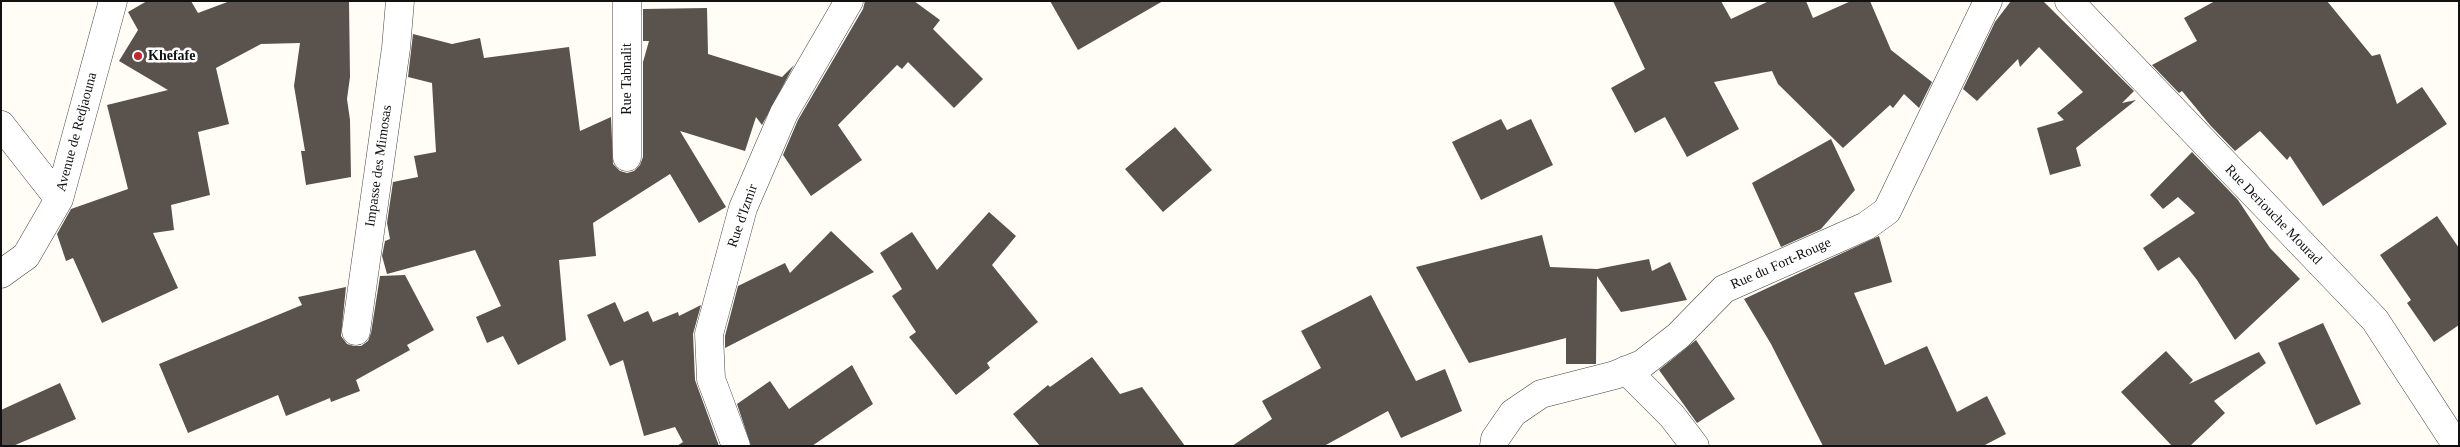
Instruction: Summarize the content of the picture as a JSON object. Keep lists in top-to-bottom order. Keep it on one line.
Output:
{"streets":{"street":["Rue Tabnalit","Avenue de Redjaouna","Impasse des Mimosas","Rue Deriouche Mourad","Rue d'Izmir","Rue du Fort-Rouge"]},"places":["Khefafe"]}
